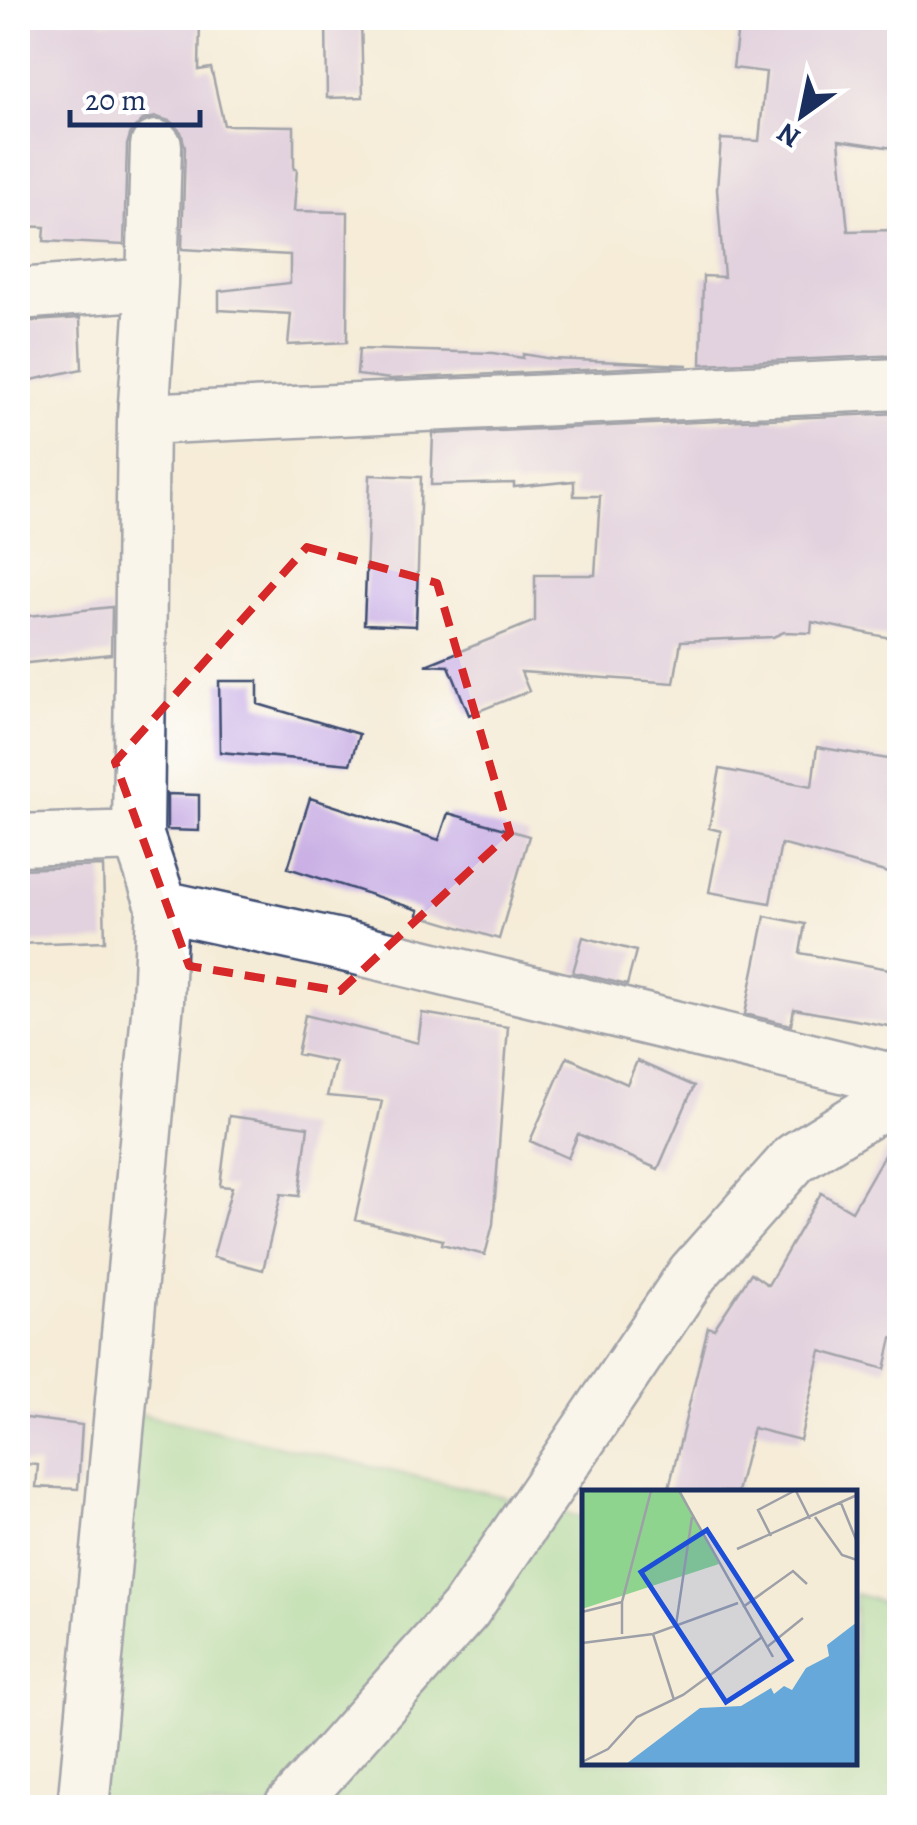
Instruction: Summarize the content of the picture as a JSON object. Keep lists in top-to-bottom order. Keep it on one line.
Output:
{"scale_bar":"20 m","north":"bottom left"}
